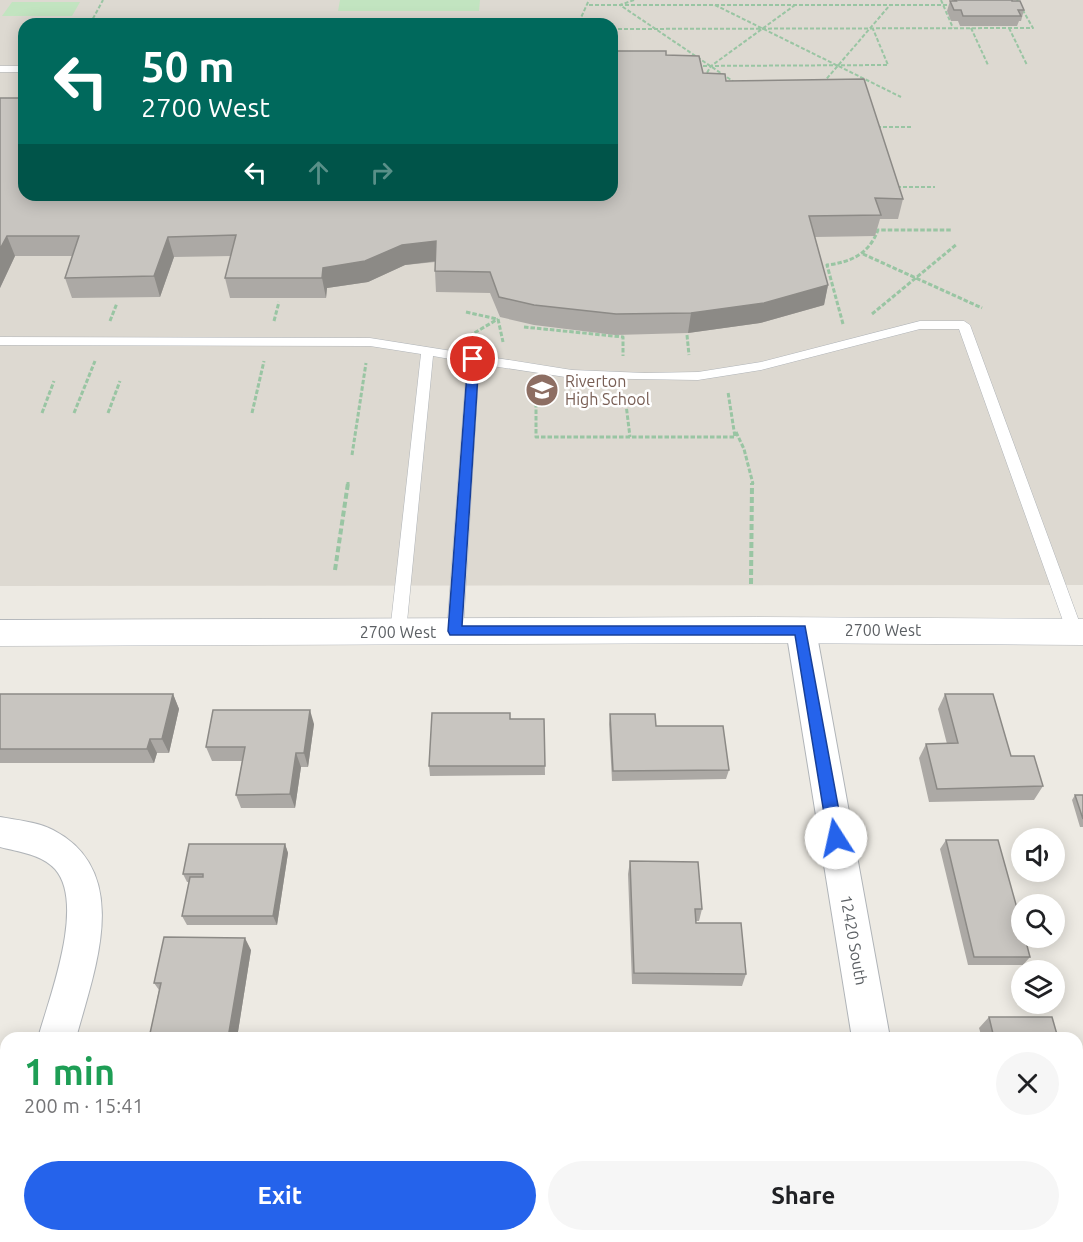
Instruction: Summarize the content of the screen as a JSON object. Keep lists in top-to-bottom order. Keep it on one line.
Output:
{"streets":{"main road":["2700 West"],"street":["12420 South"]},"crossings":[["2700 West","12420 South"]],"places":{"school or university":["Riverton High School"]},"page":{"turn":["50 m","2700 West"],"heading":["1 min","200 m · 15:41"],"buttons":["Exit","Share"]}}
